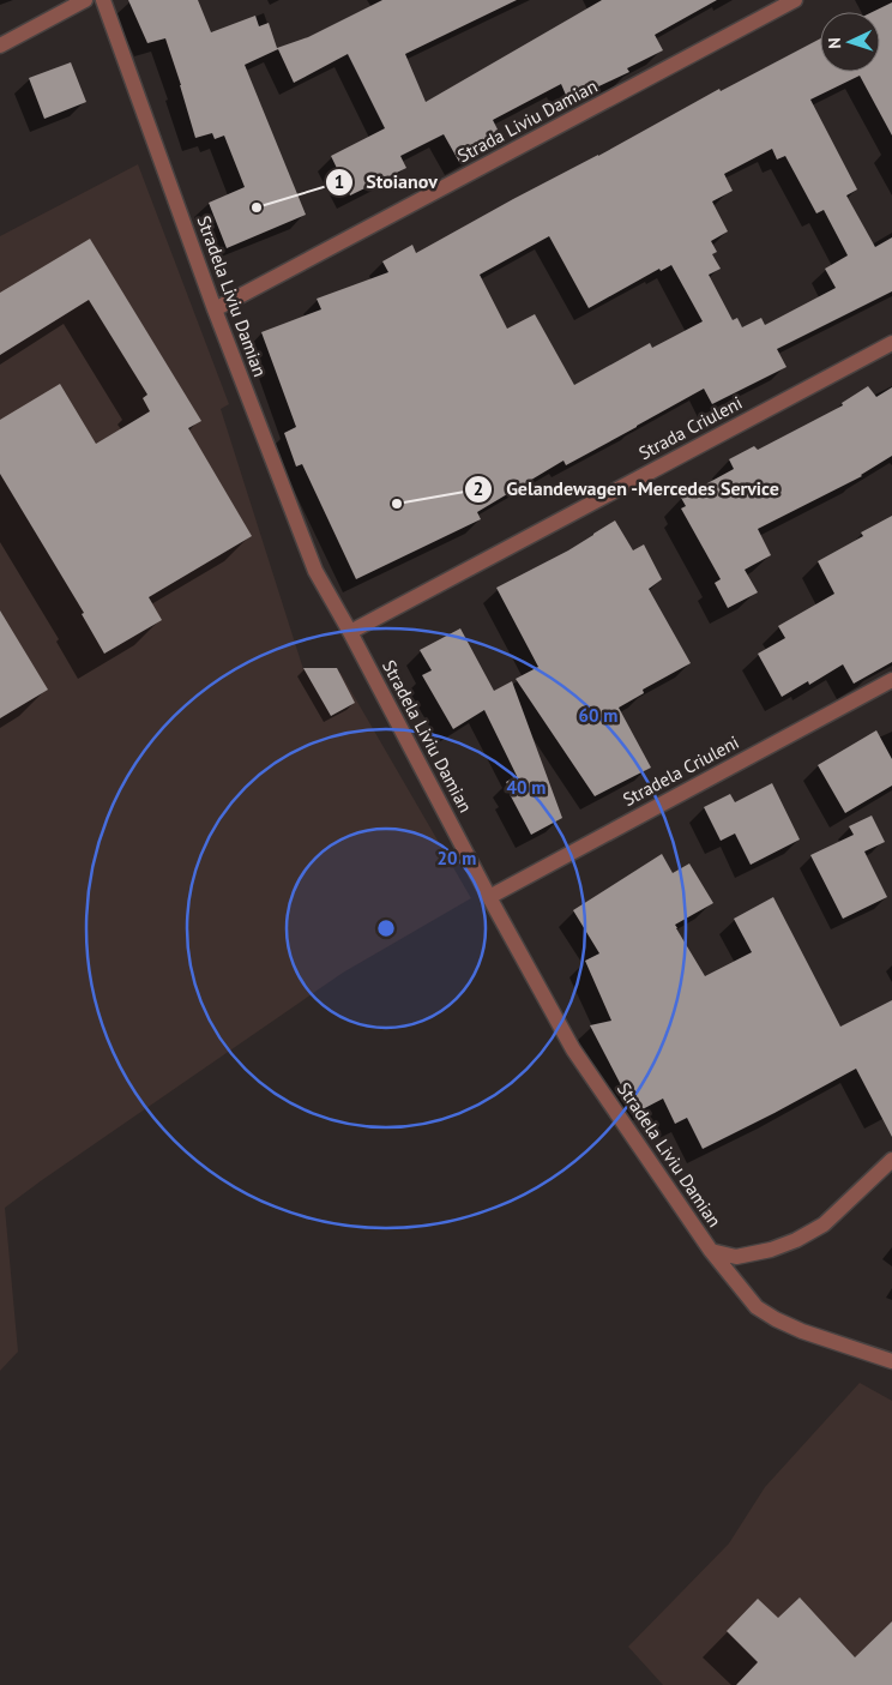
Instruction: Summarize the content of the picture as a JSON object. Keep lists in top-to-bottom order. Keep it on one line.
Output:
{"streets":{"street":["Strada Liviu Damian","Stradela Liviu Damian","Strada Criuleni","Stradela Criuleni"]},"crossings":[["Strada Liviu Damian","Stradela Liviu Damian"],["Stradela Liviu Damian","Strada Criuleni"],["Stradela Liviu Damian","Stradela Criuleni"]],"places":["Stoianov","Gelandewagen -Mercedes Service"],"north":"left","rings":["60 m","40 m","20 m"]}
